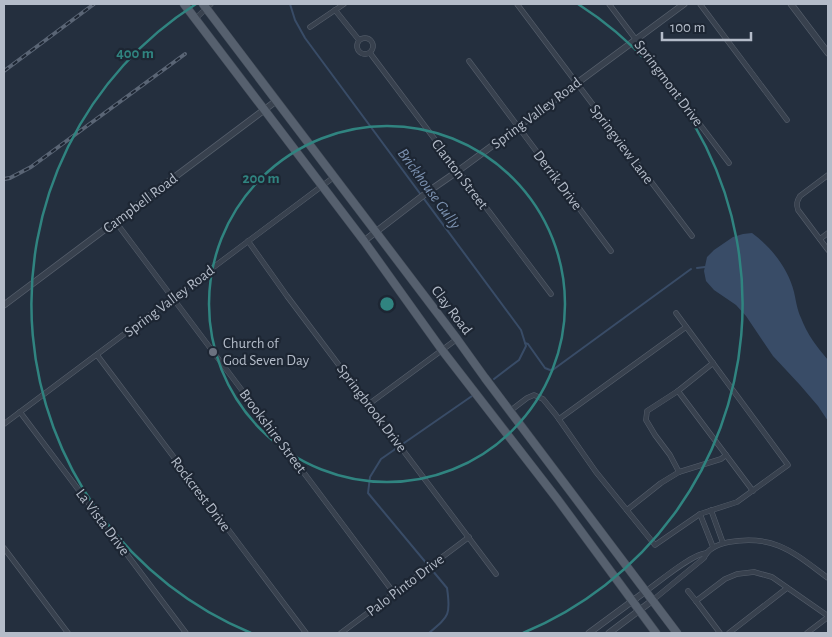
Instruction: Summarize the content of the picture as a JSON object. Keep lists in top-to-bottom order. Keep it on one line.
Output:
{"streets":{"main road":["Clay Road"],"street":["Springmont Drive","Spring Valley Road","Springview Lane","Clanton Street","Derrik Drive","Campbell Road","Springbrook Drive","Brookshire Street","Rockcrest Drive","La Vista Drive","Palo Pinto Drive"]},"crossings":[["Springmont Drive","Spring Valley Road"],["Spring Valley Road","Springview Lane"],["Spring Valley Road","Clanton Street"],["Spring Valley Road","Derrik Drive"],["Spring Valley Road","Clay Road"],["Spring Valley Road","Springbrook Drive"],["Spring Valley Road","Brookshire Street"],["Spring Valley Road","Rockcrest Drive"],["Spring Valley Road","La Vista Drive"],["Campbell Road","Clay Road"],["Campbell Road","Brookshire Street"],["Springbrook Drive","Palo Pinto Drive"],["Brookshire Street","Palo Pinto Drive"]],"water":["Brickhouse Gully"],"places":["Church of God Seven Day"],"scale_bar":"100 m","rings":["400 m","200 m"]}
